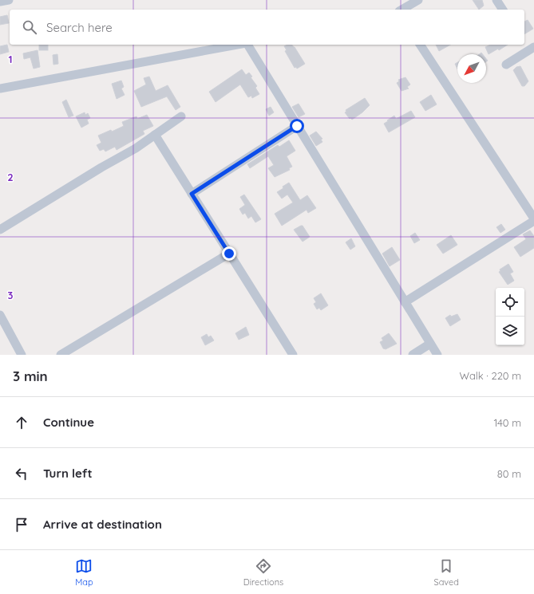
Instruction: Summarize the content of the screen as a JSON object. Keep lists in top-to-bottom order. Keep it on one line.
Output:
{"north":"bottom left","page":{"search":"Search here","heading":["3 min","Walk · 220 m"],"list":[["Continue","140 m"],["Turn left","80 m"],"Arrive at destination"],"nav":["Map","Directions","Saved"]},"grid":{"rows":["1","2","3"]}}
